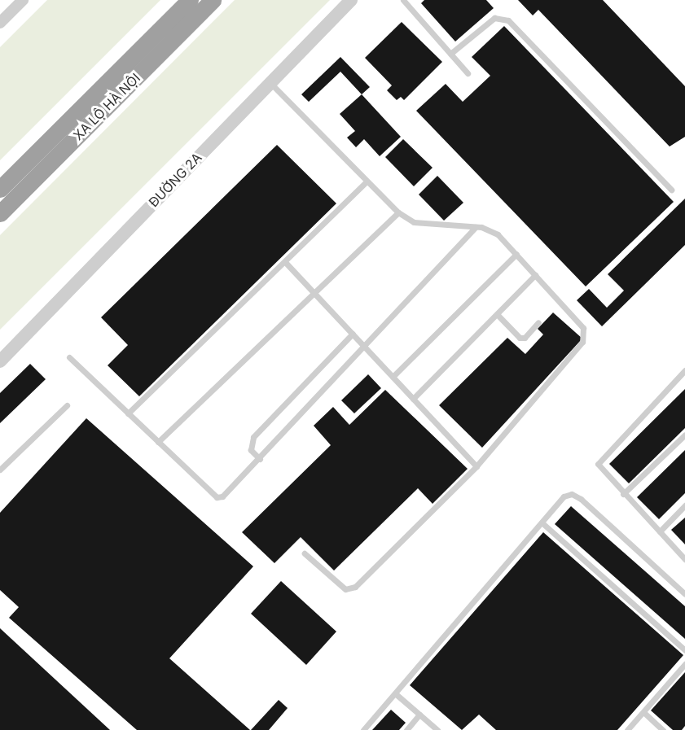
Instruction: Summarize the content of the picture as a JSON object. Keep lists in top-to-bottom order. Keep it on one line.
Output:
{"streets":{"highway":["XA LỘ HÀ NỘI"],"street":["ĐƯỜNG 2A"]}}
